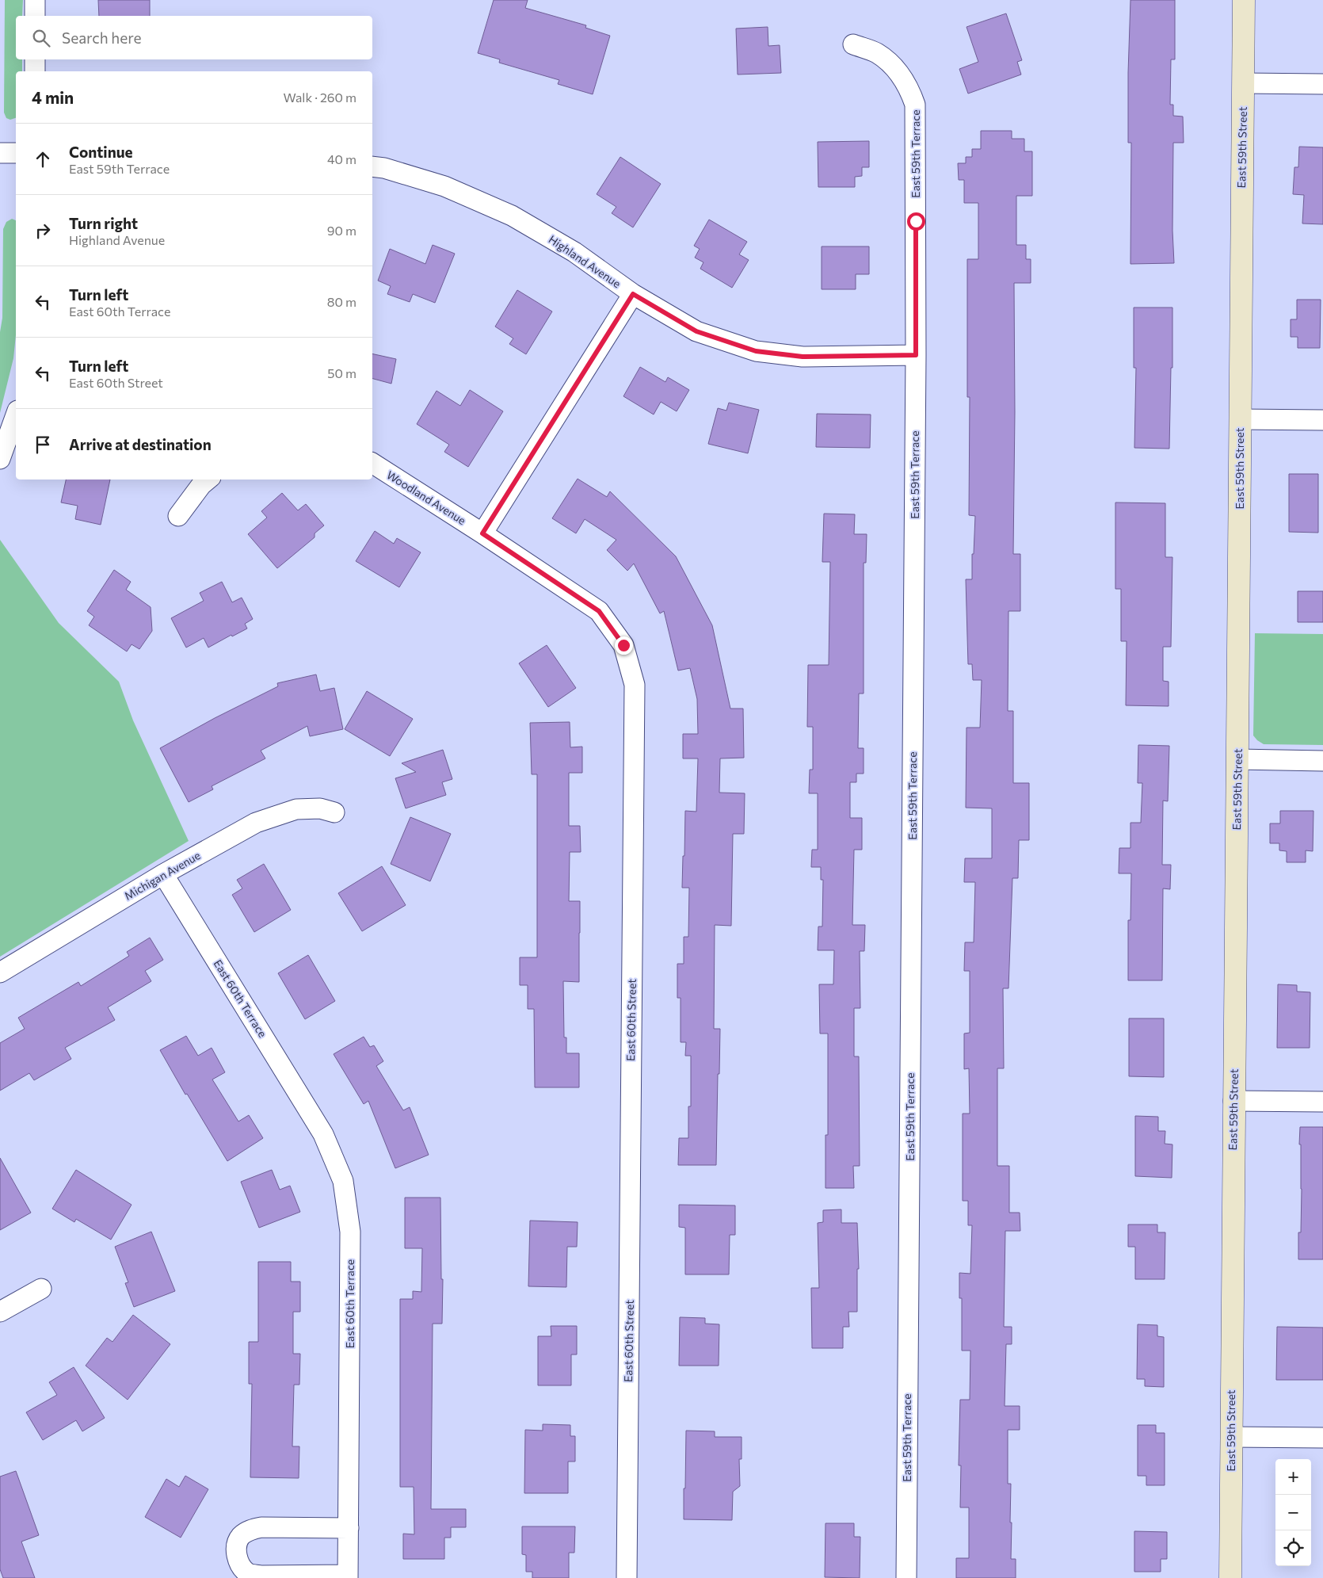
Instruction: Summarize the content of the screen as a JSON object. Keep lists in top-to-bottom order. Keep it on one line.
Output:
{"streets":{"street":["East 59th Street","East 59th Terrace","Highland Avenue","Woodland Avenue","Michigan Avenue","East 60th Terrace","East 60th Street"]},"crossings":[["East 59th Terrace","Highland Avenue"],["Woodland Avenue","East 60th Street"],["Michigan Avenue","East 60th Terrace"]],"page":{"search":"Search here","heading":["4 min","Walk · 260 m"],"list":[["Continue","East 59th Terrace","40 m"],["Turn right","Highland Avenue","90 m"],["Turn left","East 60th Terrace","80 m"],["Turn left","East 60th Street","50 m"],"Arrive at destination"],"map_buttons":["+","−"]}}
